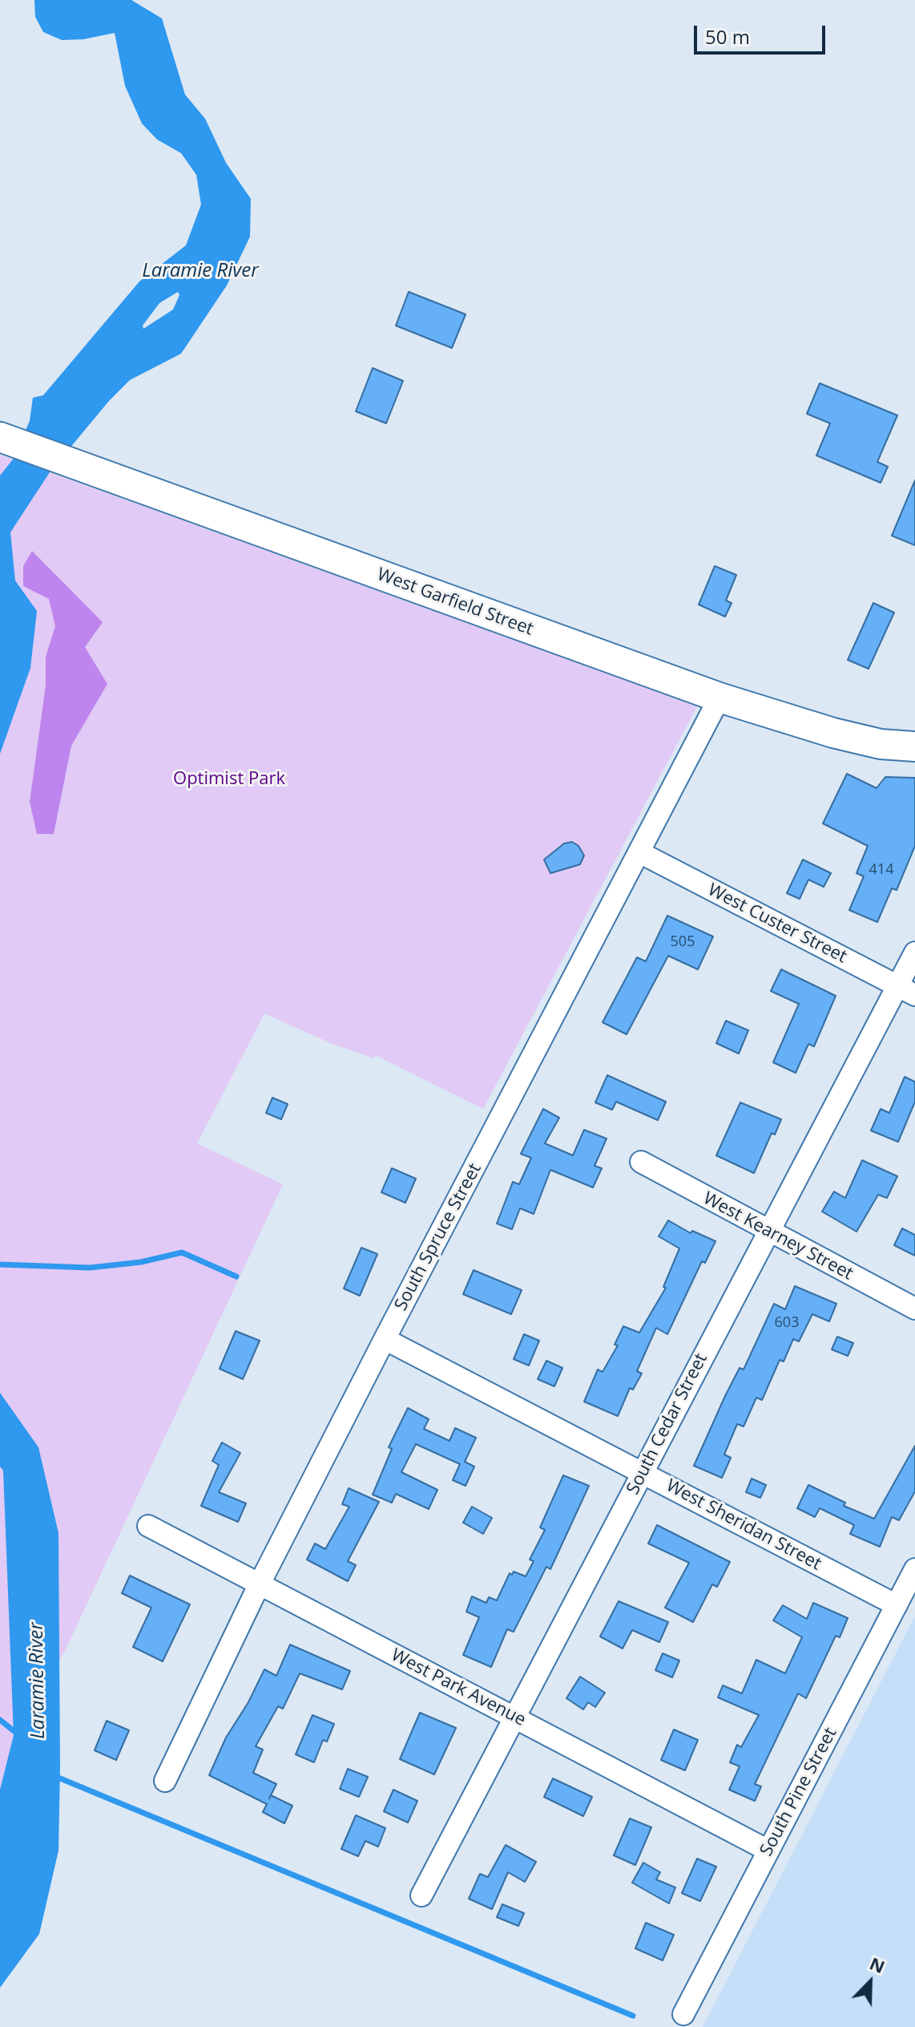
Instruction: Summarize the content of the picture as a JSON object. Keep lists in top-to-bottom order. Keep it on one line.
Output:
{"streets":{"street":["West Garfield Street","West Custer Street","West Kearney Street","South Spruce Street","South Cedar Street","West Sheridan Street","West Park Avenue","South Pine Street"]},"crossings":[["West Garfield Street","South Spruce Street"],["West Custer Street","South Spruce Street"],["West Custer Street","South Cedar Street"],["West Kearney Street","South Cedar Street"],["South Spruce Street","West Sheridan Street"],["South Spruce Street","West Park Avenue"],["South Cedar Street","West Sheridan Street"],["South Cedar Street","West Park Avenue"],["West Sheridan Street","South Pine Street"],["West Park Avenue","South Pine Street"]],"water":["Laramie River"],"parks":["Optimist Park"],"house_numbers":["414","505","603"],"scale_bar":"50 m","north":"top right"}
